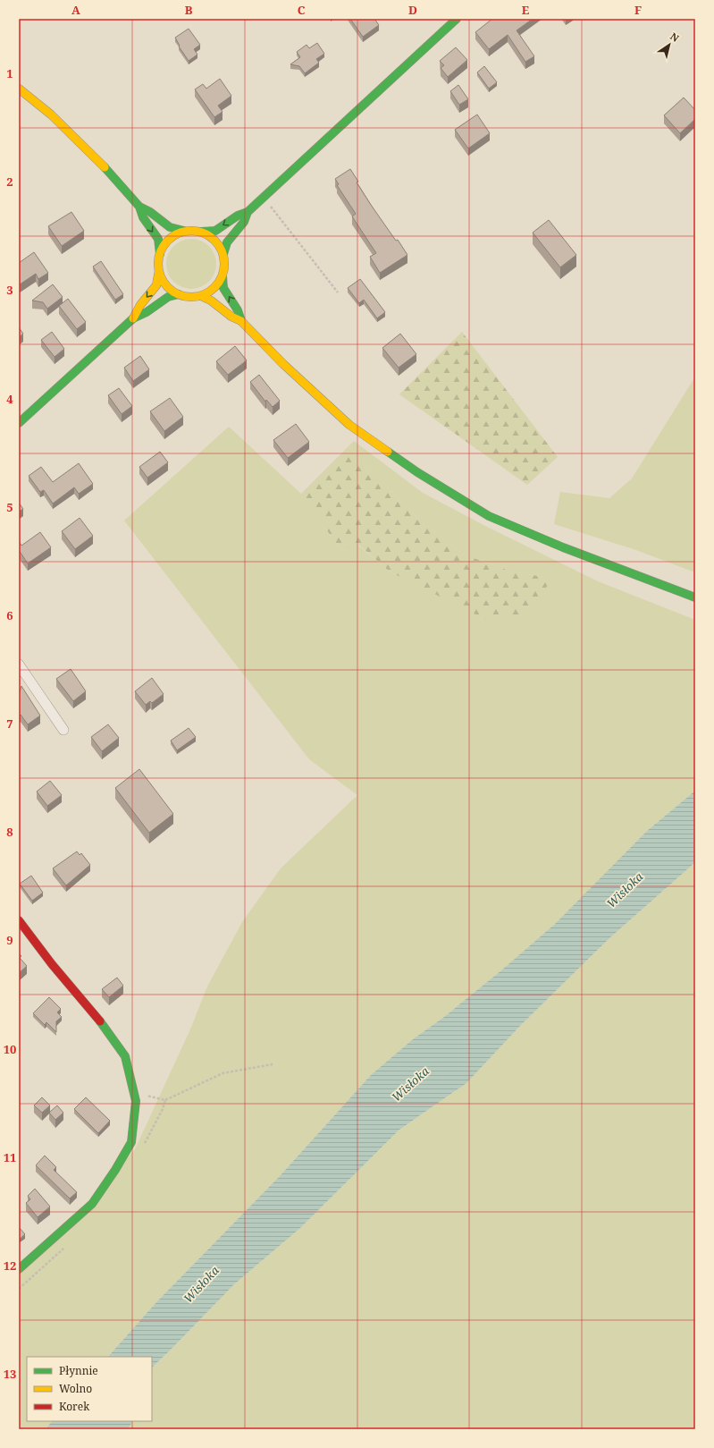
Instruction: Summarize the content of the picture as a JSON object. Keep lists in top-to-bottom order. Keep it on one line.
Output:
{"water":["Wisłoka"],"legend":["Płynnie","Wolno","Korek"],"north":"top right","grid":{"columns":["A","B","C","D","E","F"],"rows":["1","2","3","4","5","6","7","8","9","10","11","12","13"]}}
